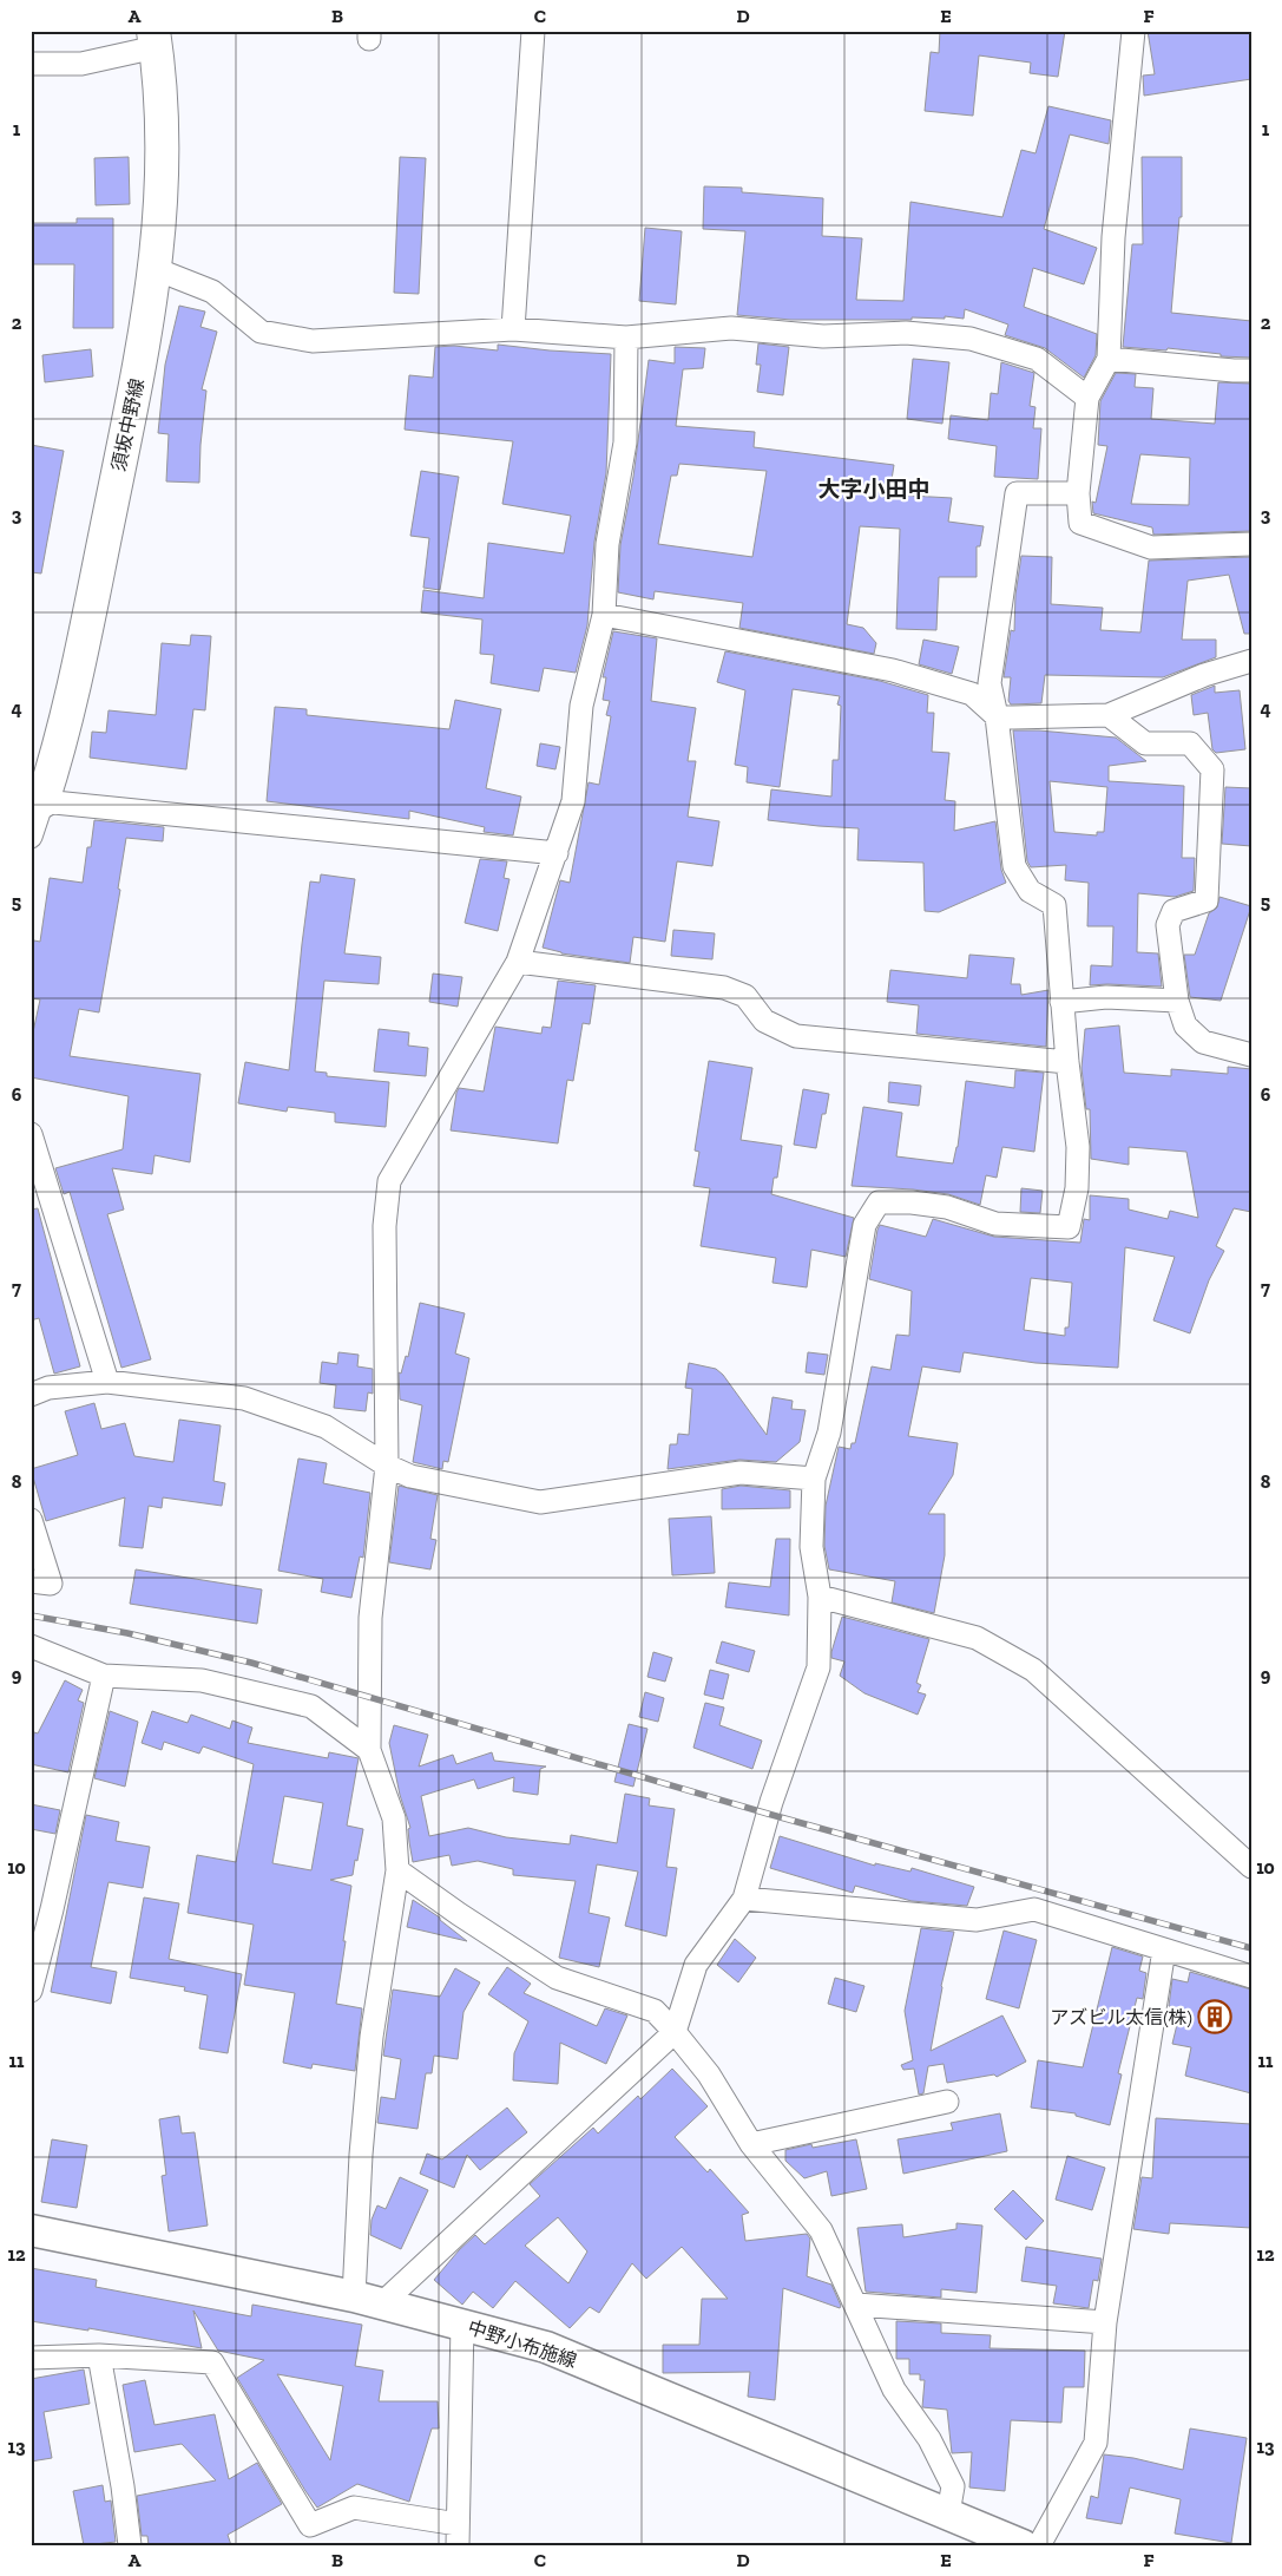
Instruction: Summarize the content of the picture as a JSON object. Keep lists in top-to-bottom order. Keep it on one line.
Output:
{"streets":{"main road":["須坂中野線","中野小布施線"]},"districts":["大字小田中"],"places":{"building":["アズビル太信(株)"]},"grid":{"columns":["A","B","C","D","E","F"],"rows":["1","2","3","4","5","6","7","8","9","10","11","12","13"]}}
